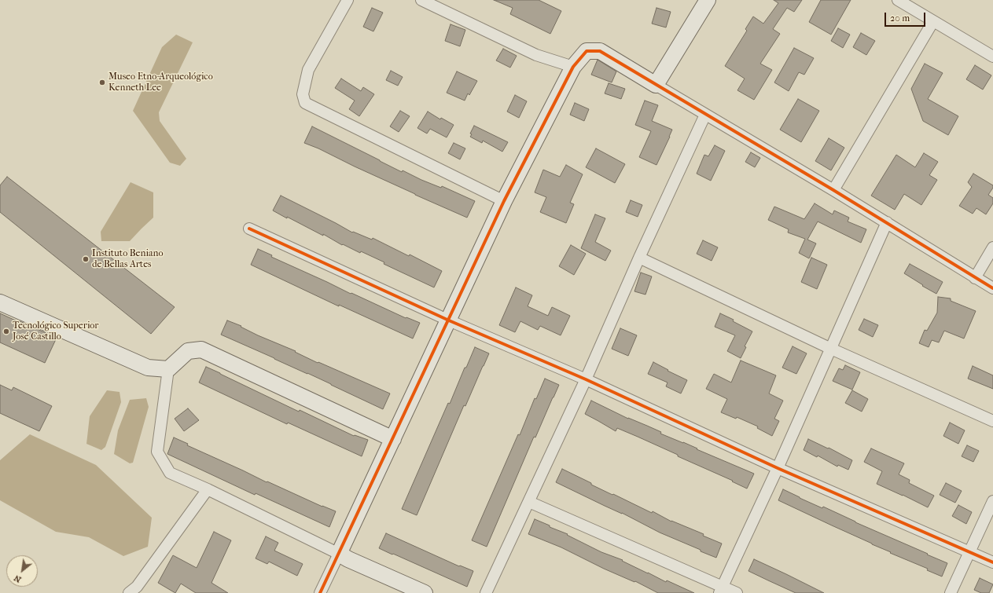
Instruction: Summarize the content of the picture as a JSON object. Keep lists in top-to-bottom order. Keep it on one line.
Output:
{"places":["Museo Etno-Arqueológico Kenneth Lee","Instituto Beniano de Bellas Artes","Tecnológico Superior José Castillo"],"scale_bar":"20 m","north":"bottom left"}
